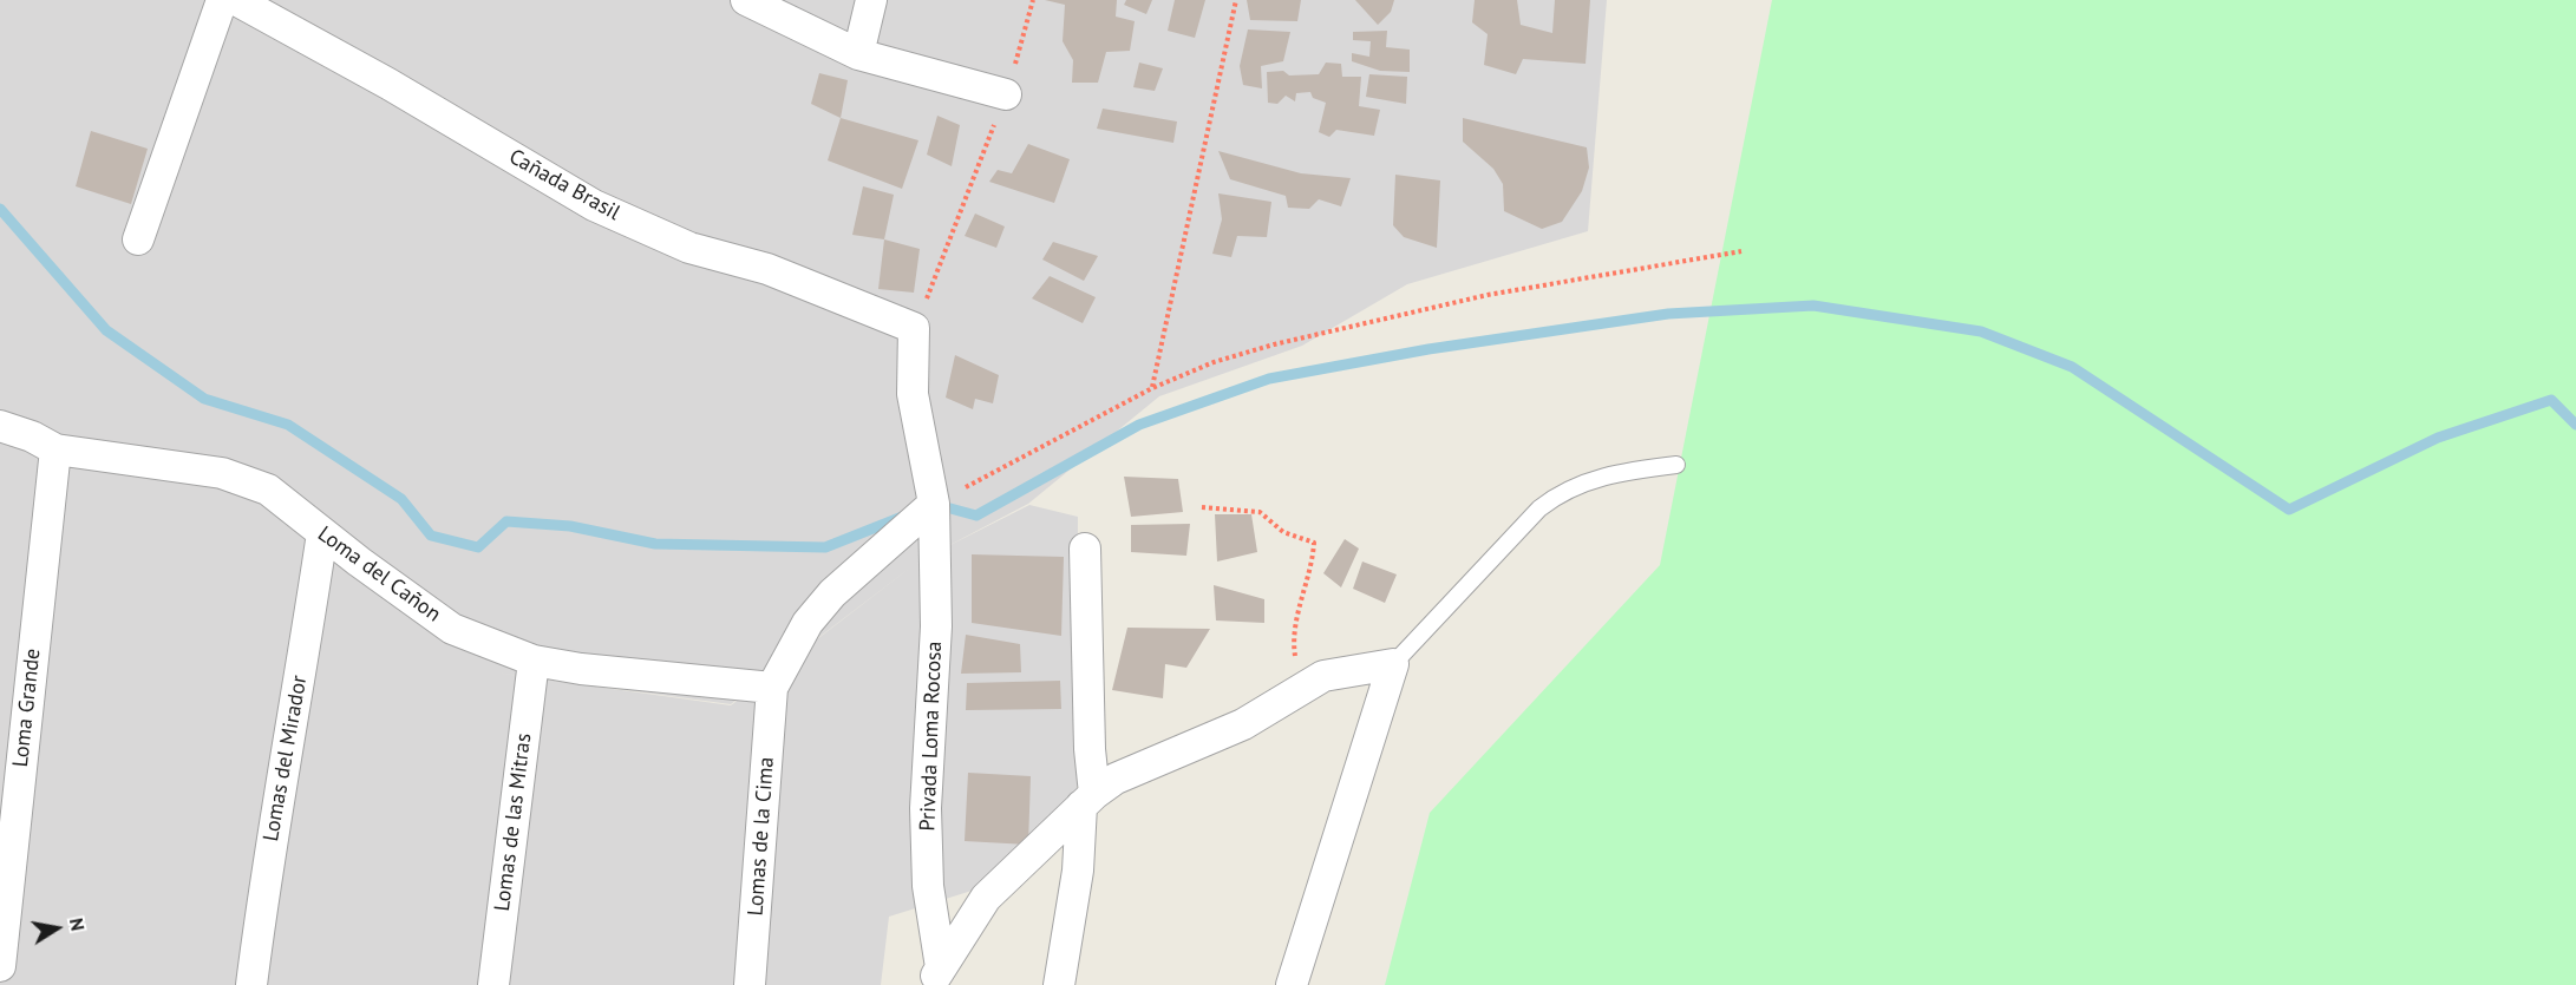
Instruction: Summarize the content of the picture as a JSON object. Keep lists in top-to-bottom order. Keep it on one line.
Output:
{"streets":{"street":["Cañada Brasil","Loma del Cañon","Loma Grande","Privada Loma Rocosa","Lomas del Mirador","Lomas de las Mitras","Lomas de la Cima"]},"crossings":[["Cañada Brasil","Privada Loma Rocosa"],["Loma del Cañon","Loma Grande"],["Loma del Cañon","Lomas del Mirador"],["Loma del Cañon","Lomas de las Mitras"],["Loma del Cañon","Lomas de la Cima"]],"north":"right"}
